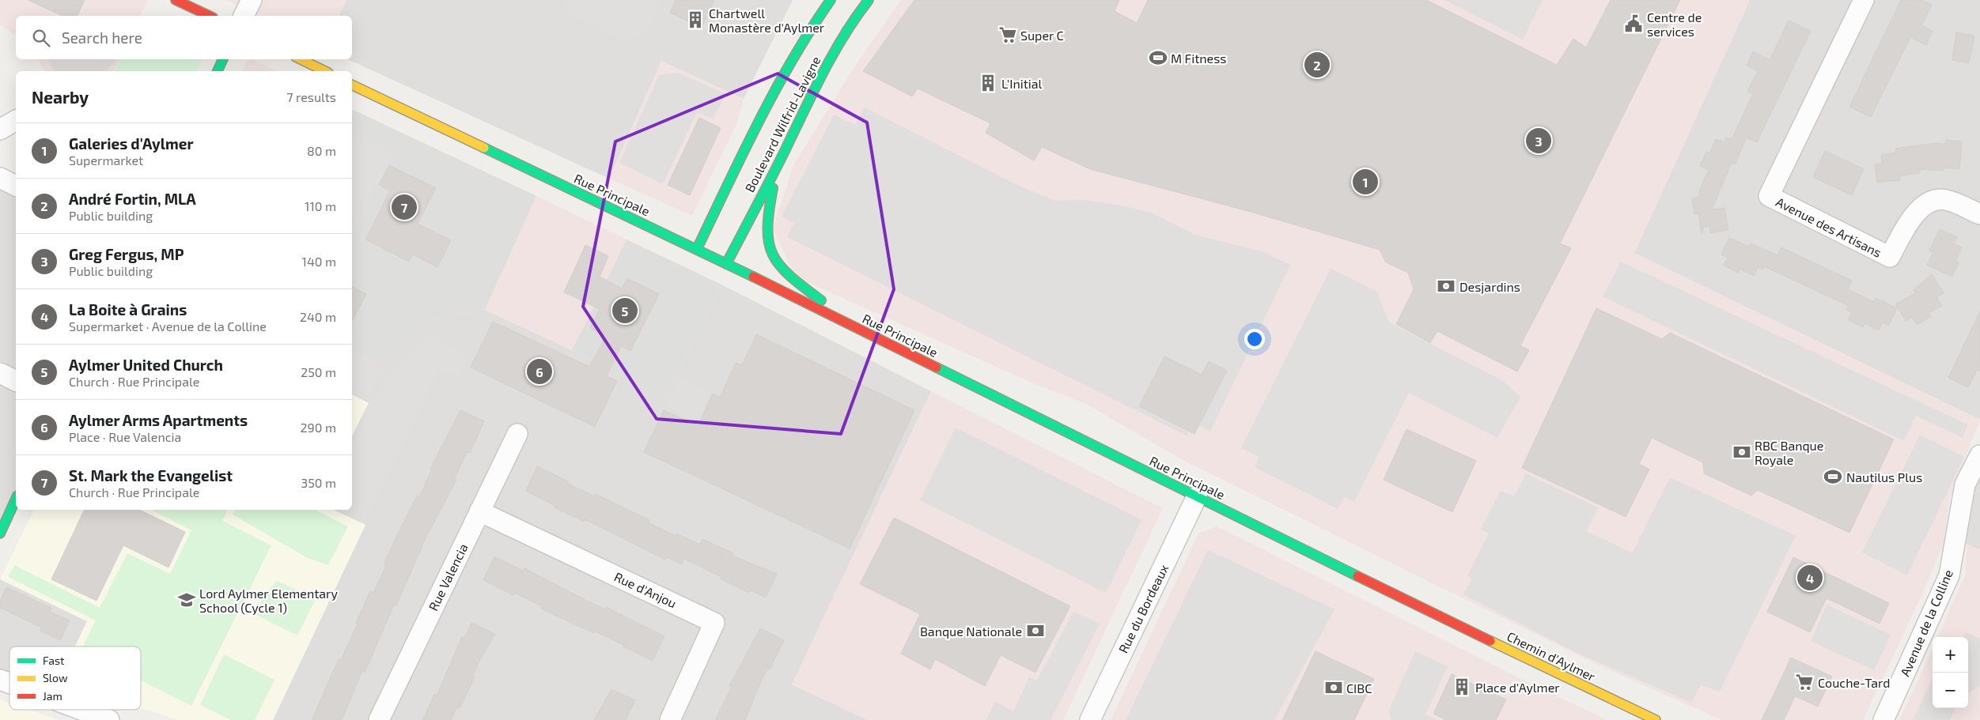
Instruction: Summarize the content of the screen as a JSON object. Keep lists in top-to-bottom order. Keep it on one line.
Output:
{"streets":{"main road":["Boulevard Wilfrid-Lavigne","Rue Principale","Chemin d'Aylmer"],"street":["Avenue des Artisans","Rue Valencia","Rue d'Anjou","Rue du Bordeaux","Avenue de la Colline"]},"crossings":[["Boulevard Wilfrid-Lavigne","Rue Principale"],["Rue Principale","Rue du Bordeaux"],["Rue Principale","Chemin d'Aylmer"],["Rue Valencia","Rue d'Anjou"]],"places":{"building":["Chartwell Monastère d'Aylmer","L'Initial","Place d'Aylmer"],"public building":["Centre de services"],"supermarket":["Super C","Couche-Tard"],"sports":["M Fitness","Nautilus Plus"],"bank":["Desjardins","RBC Banque Royale","Banque Nationale","CIBC"],"school or university":["Lord Aylmer Elementary School (Cycle 1)"]},"legend":["Fast","Slow","Jam"],"page":{"search":"Search here","pins":["2","3","1","7","5","6","4"],"heading":["Nearby","7 results"],"list":[{"mark":"1","name":"Galeries d'Aylmer","note":"Supermarket","value":"80 m"},{"mark":"2","name":"André Fortin, MLA","note":"Public building","value":"110 m"},{"mark":"3","name":"Greg Fergus, MP","note":"Public building","value":"140 m"},{"mark":"4","name":"La Boite à Grains","note":"Supermarket · Avenue de la Colline","value":"240 m"},{"mark":"5","name":"Aylmer United Church","note":"Church · Rue Principale","value":"250 m"},{"mark":"6","name":"Aylmer Arms Apartments","note":"Place · Rue Valencia","value":"290 m"},{"mark":"7","name":"St. Mark the Evangelist","note":"Church · Rue Principale","value":"350 m"}],"map_buttons":["+","−"]}}
